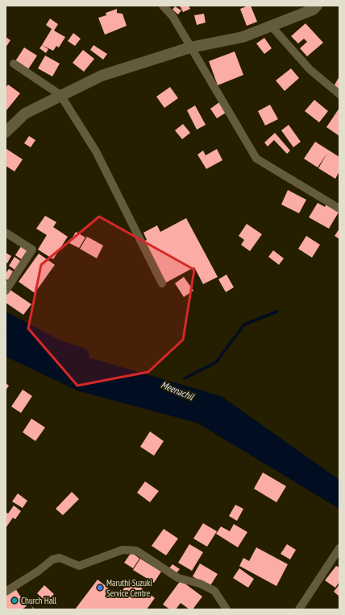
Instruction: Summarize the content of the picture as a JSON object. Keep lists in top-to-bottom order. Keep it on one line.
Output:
{"water":["Meenachil"],"places":["Maruthi Suzuki Service Centre","Church Hall"]}
